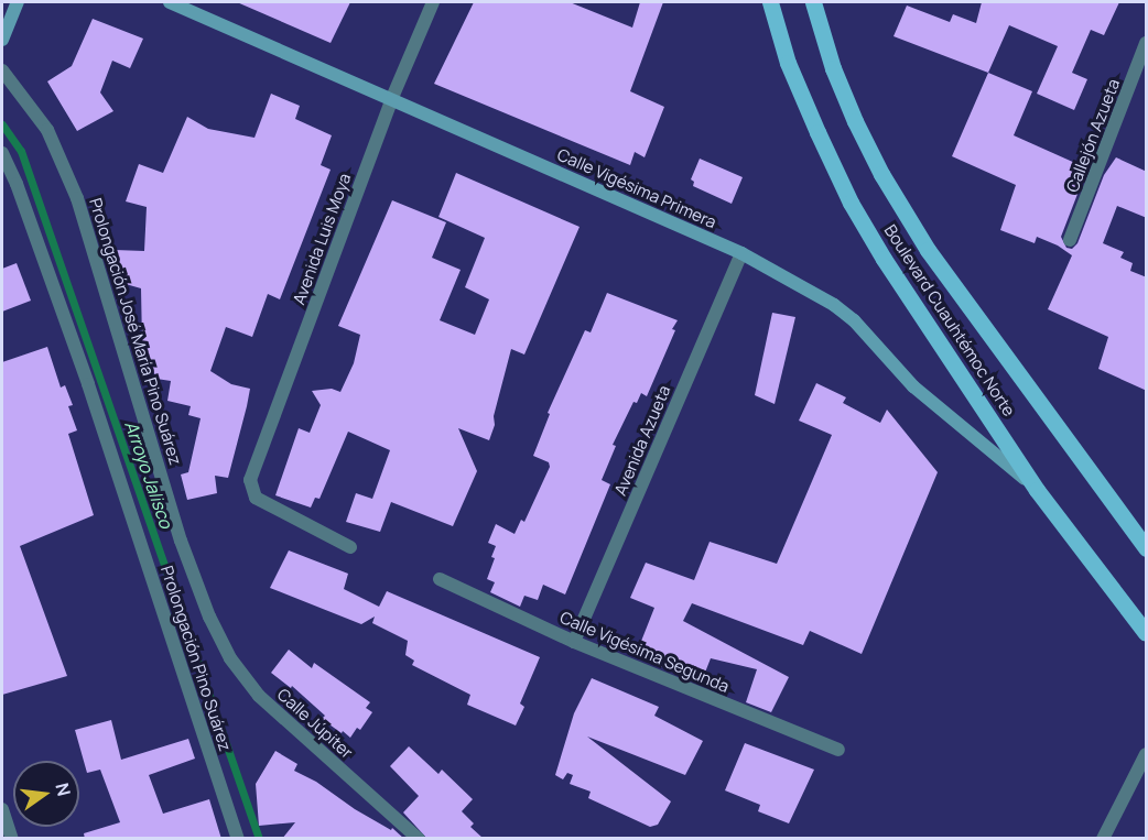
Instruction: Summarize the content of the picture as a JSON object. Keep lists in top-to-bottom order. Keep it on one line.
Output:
{"streets":{"main road":["Boulevard Cuauhtémoc Norte"],"street":["Callejón Azueta","Calle Vigésima Primera","Avenida Luis Moya","Prolongación José María Pino Suárez","Avenida Azueta","Calle Vigésima Segunda","Prolongación Pino Suárez","Calle Júpiter"]},"crossings":[["Calle Vigésima Primera","Avenida Luis Moya"],["Calle Vigésima Primera","Boulevard Cuauhtémoc Norte"],["Calle Vigésima Primera","Avenida Azueta"],["Prolongación José María Pino Suárez","Calle Júpiter"],["Avenida Azueta","Calle Vigésima Segunda"]],"water":["Arroyo Jalisco"],"north":"right"}
